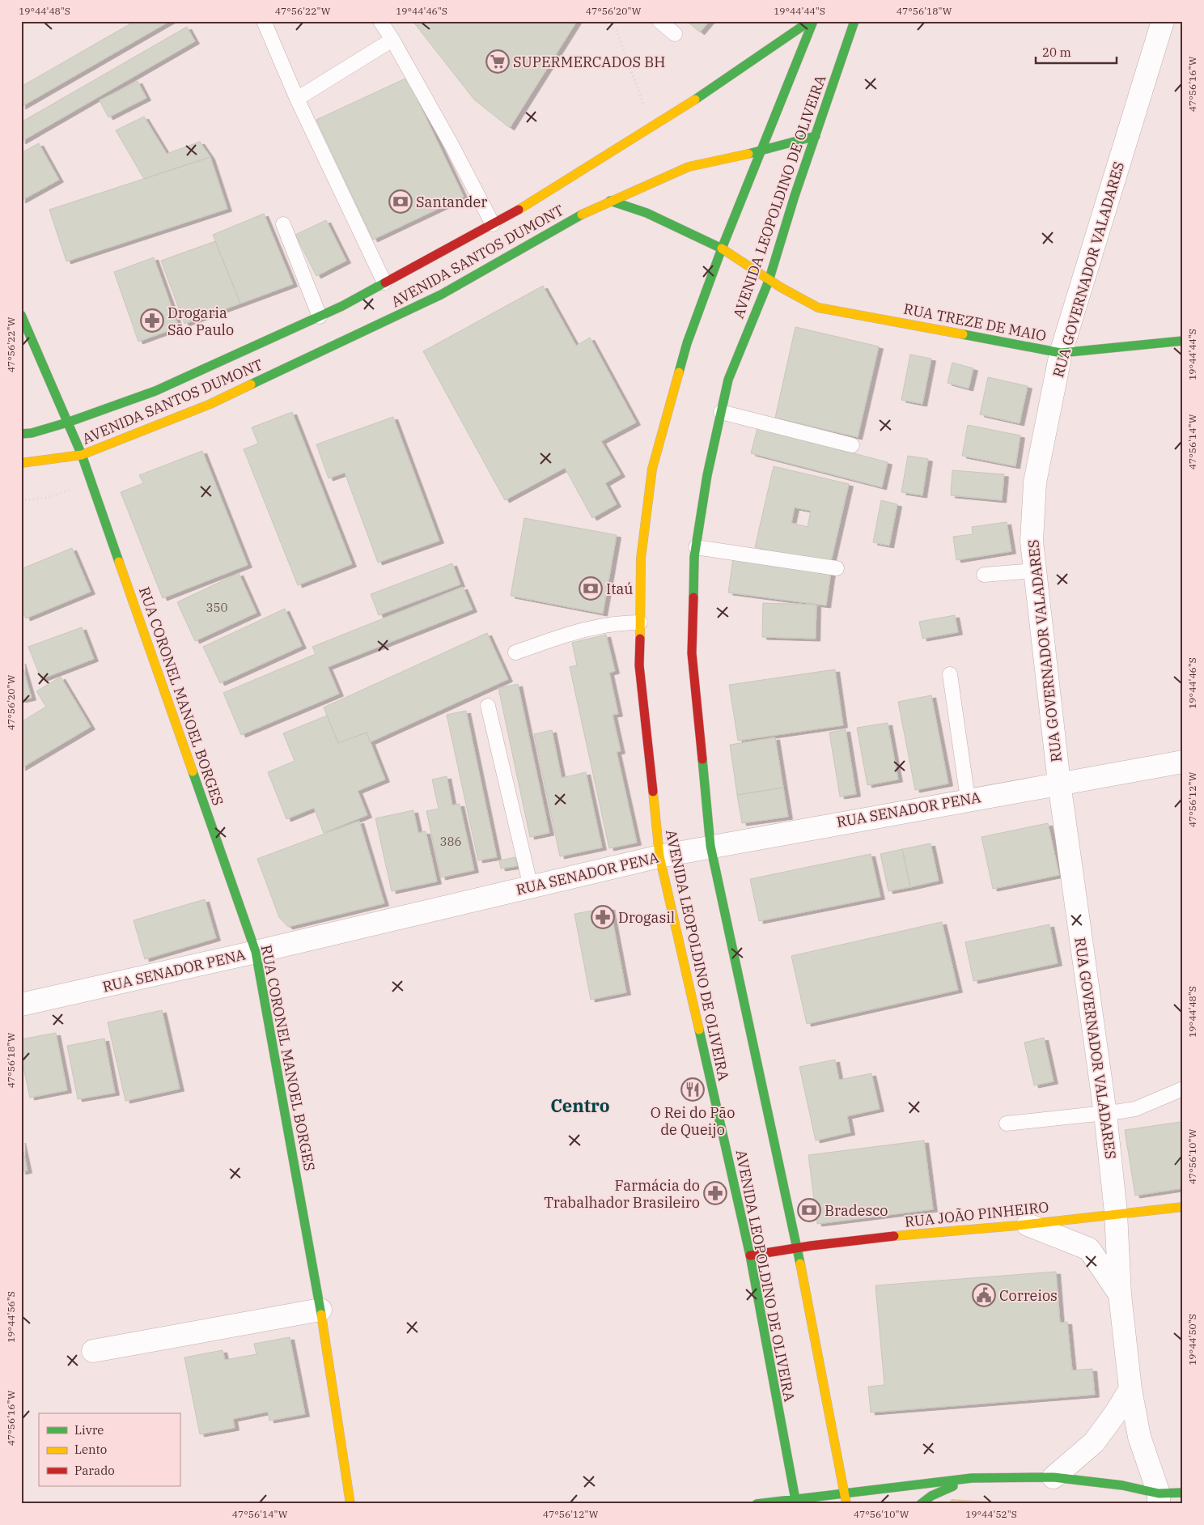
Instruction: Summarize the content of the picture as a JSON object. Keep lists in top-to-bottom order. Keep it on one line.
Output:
{"streets":{"main road":["AVENIDA LEOPOLDINO DE OLIVEIRA","AVENIDA SANTOS DUMONT","RUA TREZE DE MAIO","RUA CORONEL MANOEL BORGES","RUA JOÃO PINHEIRO"],"street":["RUA GOVERNADOR VALADARES","RUA SENADOR PENA"]},"crossings":[["AVENIDA LEOPOLDINO DE OLIVEIRA","AVENIDA SANTOS DUMONT"],["AVENIDA LEOPOLDINO DE OLIVEIRA","RUA TREZE DE MAIO"],["AVENIDA LEOPOLDINO DE OLIVEIRA","RUA SENADOR PENA"],["AVENIDA LEOPOLDINO DE OLIVEIRA","RUA JOÃO PINHEIRO"],["AVENIDA SANTOS DUMONT","RUA TREZE DE MAIO"],["AVENIDA SANTOS DUMONT","RUA CORONEL MANOEL BORGES"],["RUA GOVERNADOR VALADARES","RUA TREZE DE MAIO"],["RUA GOVERNADOR VALADARES","RUA SENADOR PENA"],["RUA GOVERNADOR VALADARES","RUA JOÃO PINHEIRO"],["RUA CORONEL MANOEL BORGES","RUA SENADOR PENA"]],"districts":["Centro"],"places":{"supermarket":["SUPERMERCADOS BH"],"bank":["Santander","Itaú","Bradesco"],"pharmacy":["Drogaria São Paulo","Drogasil","Farmácia do Trabalhador Brasileiro"],"restaurant":["O Rei do Pão de Queijo"],"public building":["Correios"]},"house_numbers":["350","386"],"legend":["Livre","Lento","Parado"],"scale_bar":"20 m","coordinates":["19°44'48\"S","47°56'22\"W","19°44'46\"S","47°56'20\"W","19°44'44\"S","47°56'18\"W","47°56'16\"W","47°56'14\"W","47°56'12\"W","47°56'10\"W","19°44'56\"S","19°44'50\"S","19°44'52\"S"]}
